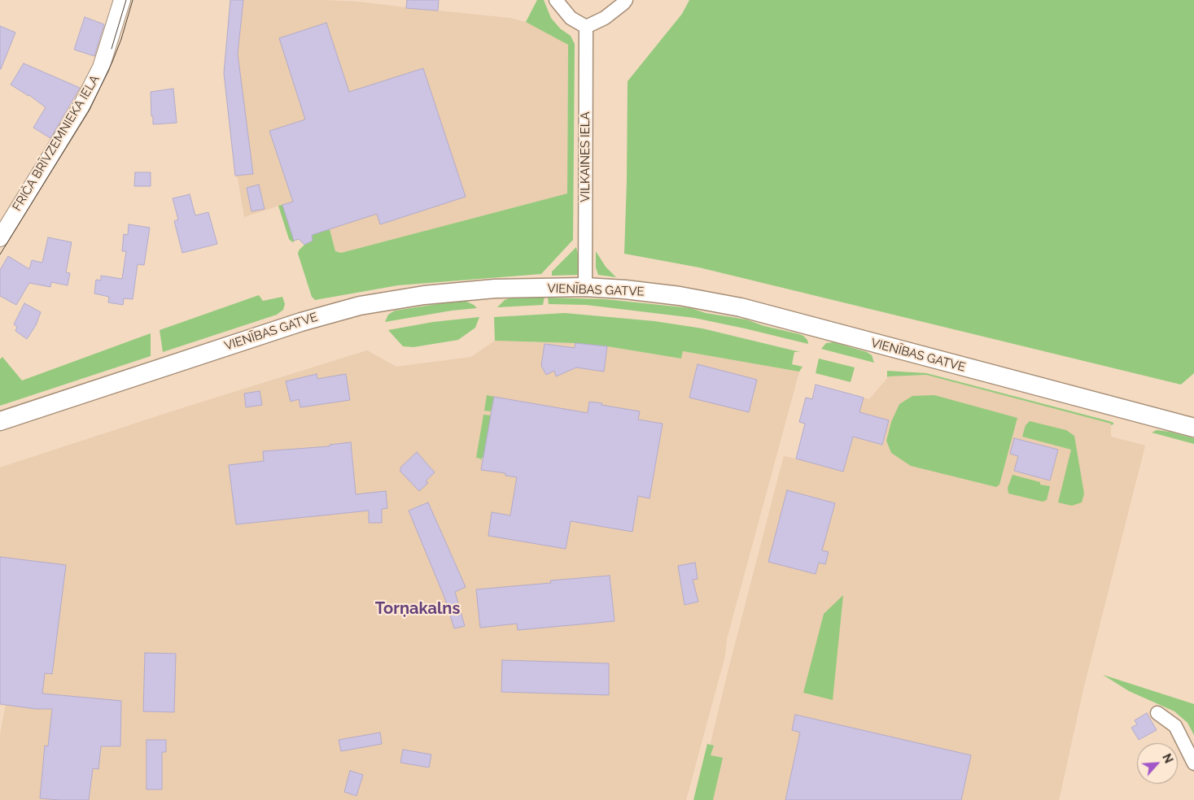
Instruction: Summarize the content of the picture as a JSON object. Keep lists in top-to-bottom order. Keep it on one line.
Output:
{"streets":{"main road":["VIENĪBAS GATVE"],"street":["FRIČA BRĪVZEMNIEKA IELA","VILKAINES IELA"]},"crossings":[["VILKAINES IELA","VIENĪBAS GATVE"]],"districts":["Torņakalns"],"north":"top right"}
